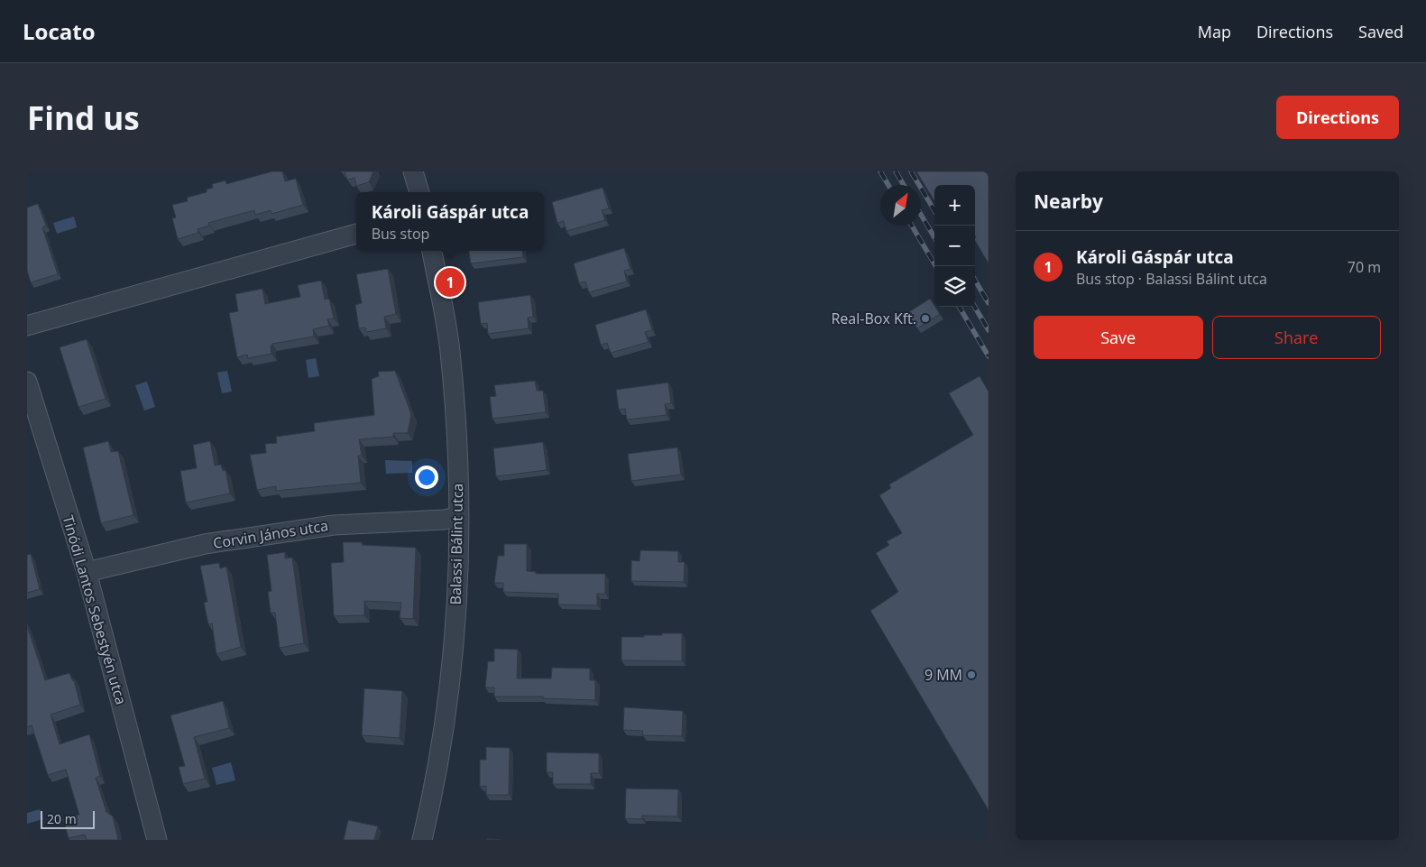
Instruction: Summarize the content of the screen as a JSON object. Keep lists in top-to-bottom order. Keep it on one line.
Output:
{"streets":{"street":["Corvin János utca","Balassi Bálint utca","Tinódi Lantos Sebestyén utca"]},"crossings":[["Corvin János utca","Balassi Bálint utca"],["Corvin János utca","Tinódi Lantos Sebestyén utca"]],"places":["Real-Box Kft.","9 MM"],"scale_bar":"20 m","north":"top right","page":{"header":"Locato","nav":["Map","Directions","Saved"],"buttons":["Directions",["Save","Share"]],"title":"Find us","heading":"Nearby","map_buttons":["+","−"],"popup":["Károli Gáspár utca","Bus stop"],"list":[{"mark":"1","name":"Károli Gáspár utca","note":"Bus stop · Balassi Bálint utca","value":"70 m"}],"pins":"1","scale":"20 m"}}
